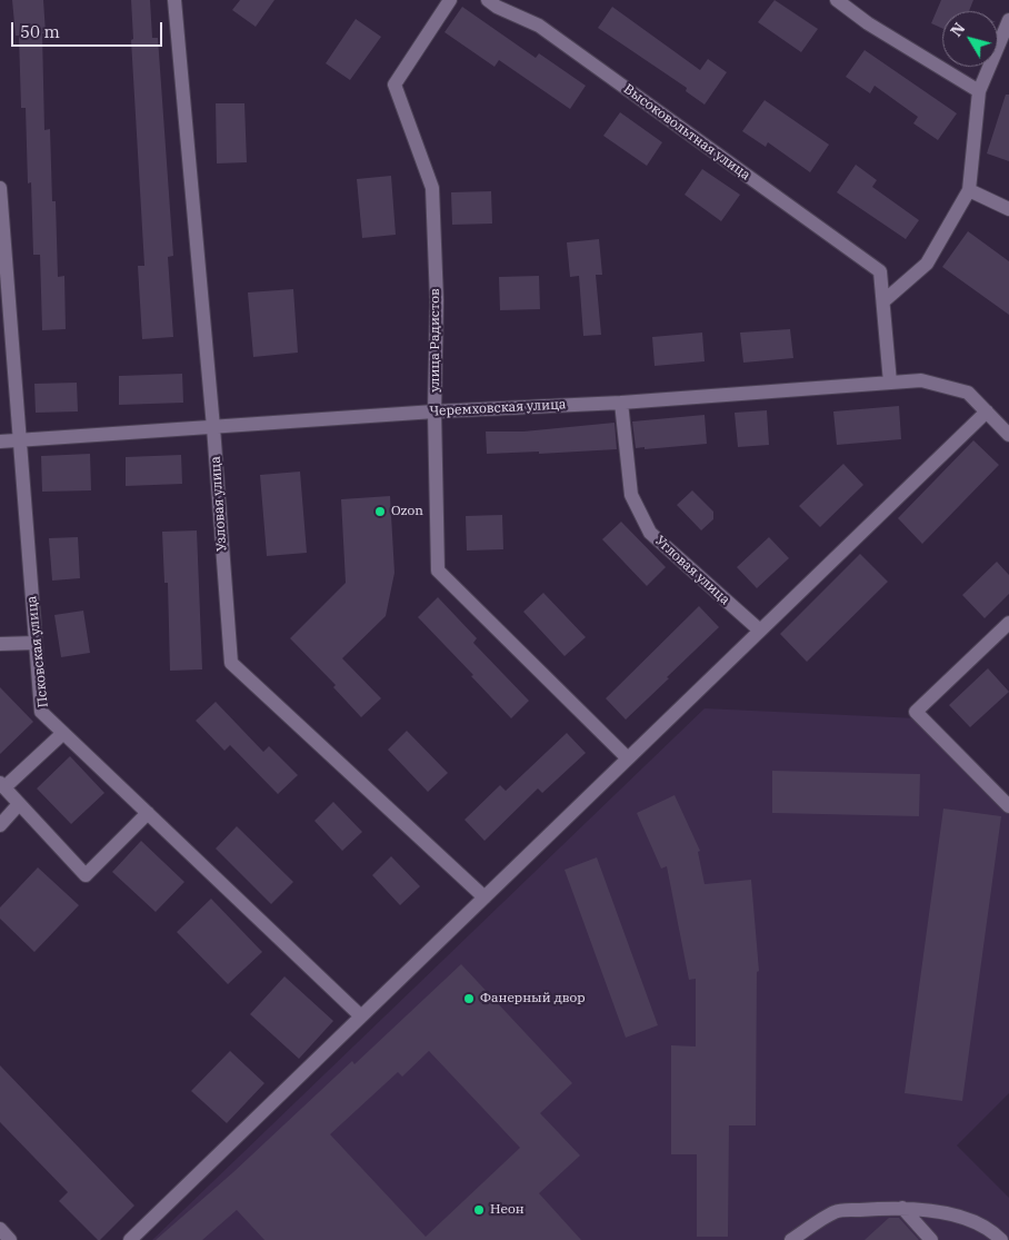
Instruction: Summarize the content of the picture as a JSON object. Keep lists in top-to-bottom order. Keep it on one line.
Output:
{"streets":{"street":["Высоковольтная улица","улица Радистов","Черемховская улица","Узловая улица","Угловая улица","Псковская улица"]},"crossings":[["улица Радистов","Черемховская улица"],["Черемховская улица","Узловая улица"],["Черемховская улица","Угловая улица"],["Черемховская улица","Псковская улица"]],"places":["Ozon","Фанерный двор","Неон"],"scale_bar":"50 m","north":"top left"}
